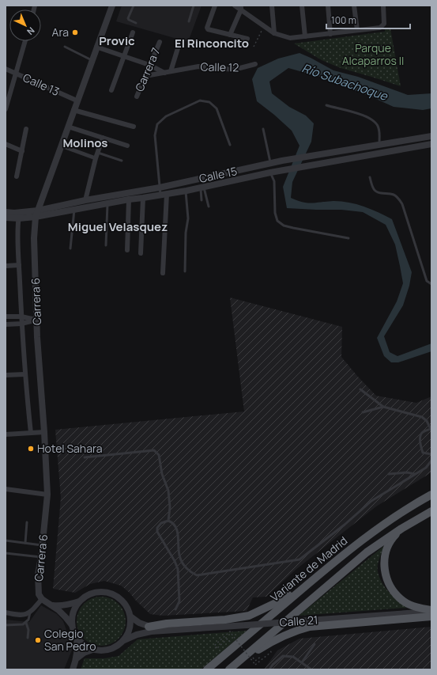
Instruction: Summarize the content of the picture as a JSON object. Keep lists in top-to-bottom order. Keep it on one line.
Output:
{"streets":{"main road":["Variante de Madrid"],"street":["Calle 12","Carrera 7","Calle 13","Calle 15","Carrera 6","Calle 21"]},"crossings":[["Calle 12","Carrera 7"],["Calle 13","Carrera 6"],["Calle 15","Carrera 6"]],"districts":["Provic","El Rinconcito","Molinos","Miguel Velasquez"],"water":["Río Subachoque"],"parks":["Parque Alcaparros II"],"places":["Ara","Hotel Sahara","Colegio San Pedro"],"scale_bar":"100 m","north":"bottom right"}
